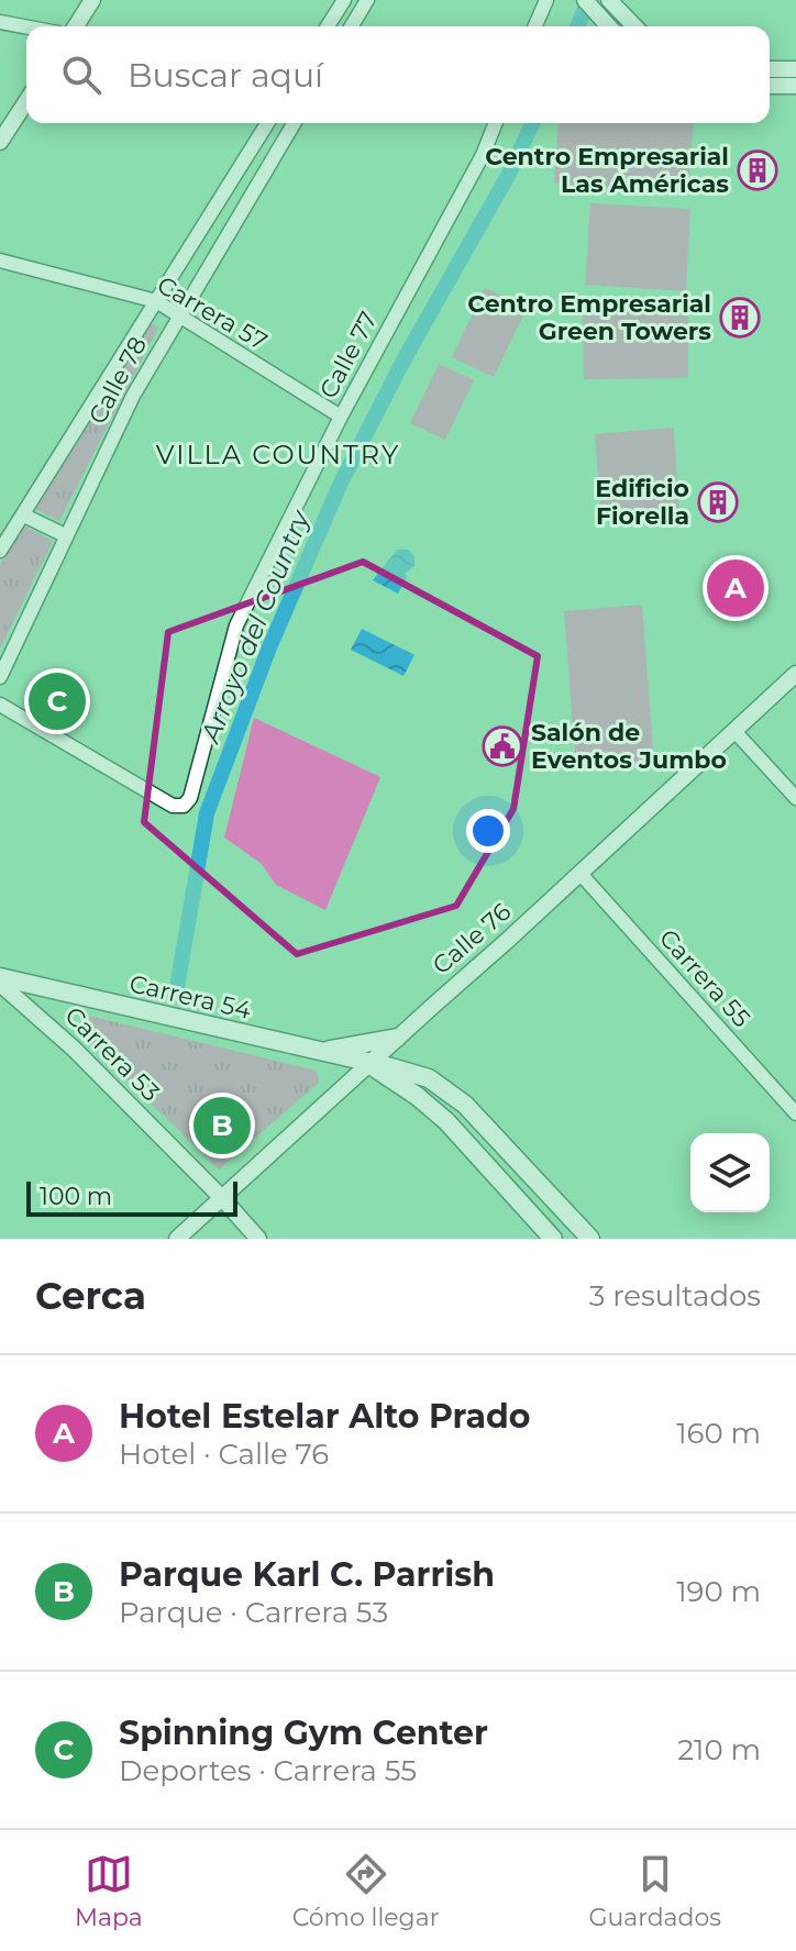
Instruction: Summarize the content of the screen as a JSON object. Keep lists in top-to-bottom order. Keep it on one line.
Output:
{"streets":{"main road":["Carrera 54"],"street":["Carrera 57","Calle 77","Calle 78","Calle 76","Carrera 55","Carrera 53"]},"crossings":[["Carrera 57","Calle 77"],["Carrera 57","Calle 78"],["Calle 76","Carrera 55"],["Calle 76","Carrera 54"],["Calle 76","Carrera 53"],["Carrera 54","Carrera 53"]],"districts":["VILLA COUNTRY"],"water":["Arroyo del Country"],"places":{"building":["Centro Empresarial Las Américas","Centro Empresarial Green Towers","Edificio Fiorella"],"public building":["Salón de Eventos Jumbo"]},"scale_bar":"100 m","page":{"search":"Buscar aquí","pins":["A","C","B"],"scale":"100 m","heading":["Cerca","3 resultados"],"list":[{"mark":"A","name":"Hotel Estelar Alto Prado","note":"Hotel · Calle 76","value":"160 m"},{"mark":"B","name":"Parque Karl C. Parrish","note":"Parque · Carrera 53","value":"190 m"},{"mark":"C","name":"Spinning Gym Center","note":"Deportes · Carrera 55","value":"210 m"}],"nav":["Mapa","Cómo llegar","Guardados"]}}
